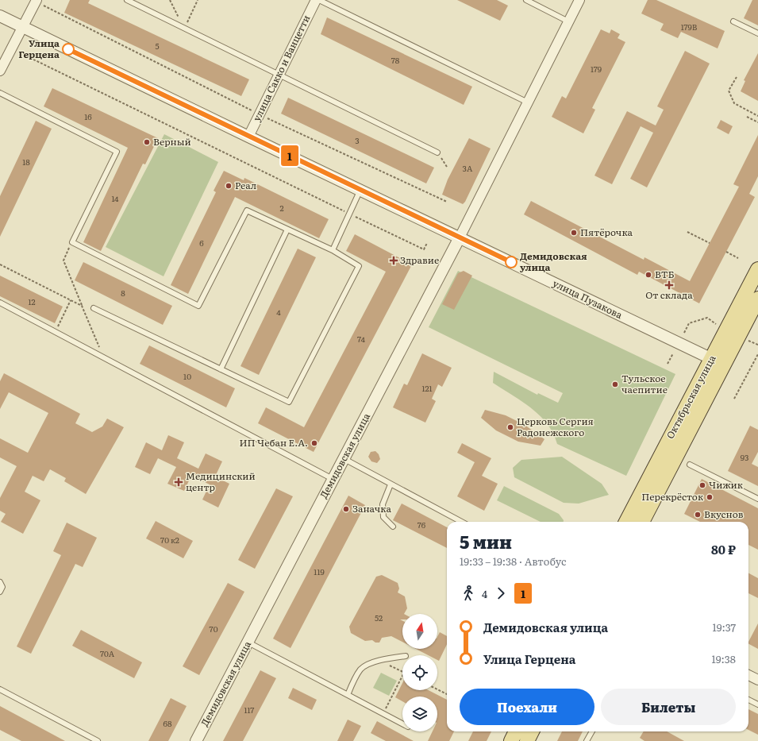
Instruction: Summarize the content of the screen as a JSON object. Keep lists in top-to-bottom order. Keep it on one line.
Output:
{"streets":{"main road":["Октябрьская улица"],"street":["улица Сакко и Ванцетти","улица Пузакова","Демидовская улица"]},"crossings":[["улица Сакко и Ванцетти","улица Пузакова"],["улица Пузакова","Октябрьская улица"],["улица Пузакова","Демидовская улица"]],"places":{"other":["Улица Герцена","Верный","Реал","Пятёрочка","Демидовская улица","ВТБ","Тульское чаепитие","Церковь Сергия Радонежского","ИП Чебан Е.А.","Чижик","Перекрёсток","Заначка","Вкуснов"],"health":["Здравие","От склада","Медицинский центр"]},"lines":["bus line 1"],"house_numbers":["179В","5","78","179","16","3","18","3А","14","2","6","8","12","4","74","10","121","93","76","70 к2","119","52","70","70А","117","68"],"north":"top","page":{"on_map":"1","heading":["5 мин","19:33 – 19:38 · Автобус","80 ₽"],"legs":["4","1"],"list":[{"name":"Демидовская улица","value":"19:37"},{"name":"Улица Герцена","value":"19:38"}],"buttons":["Поехали","Билеты"]}}
